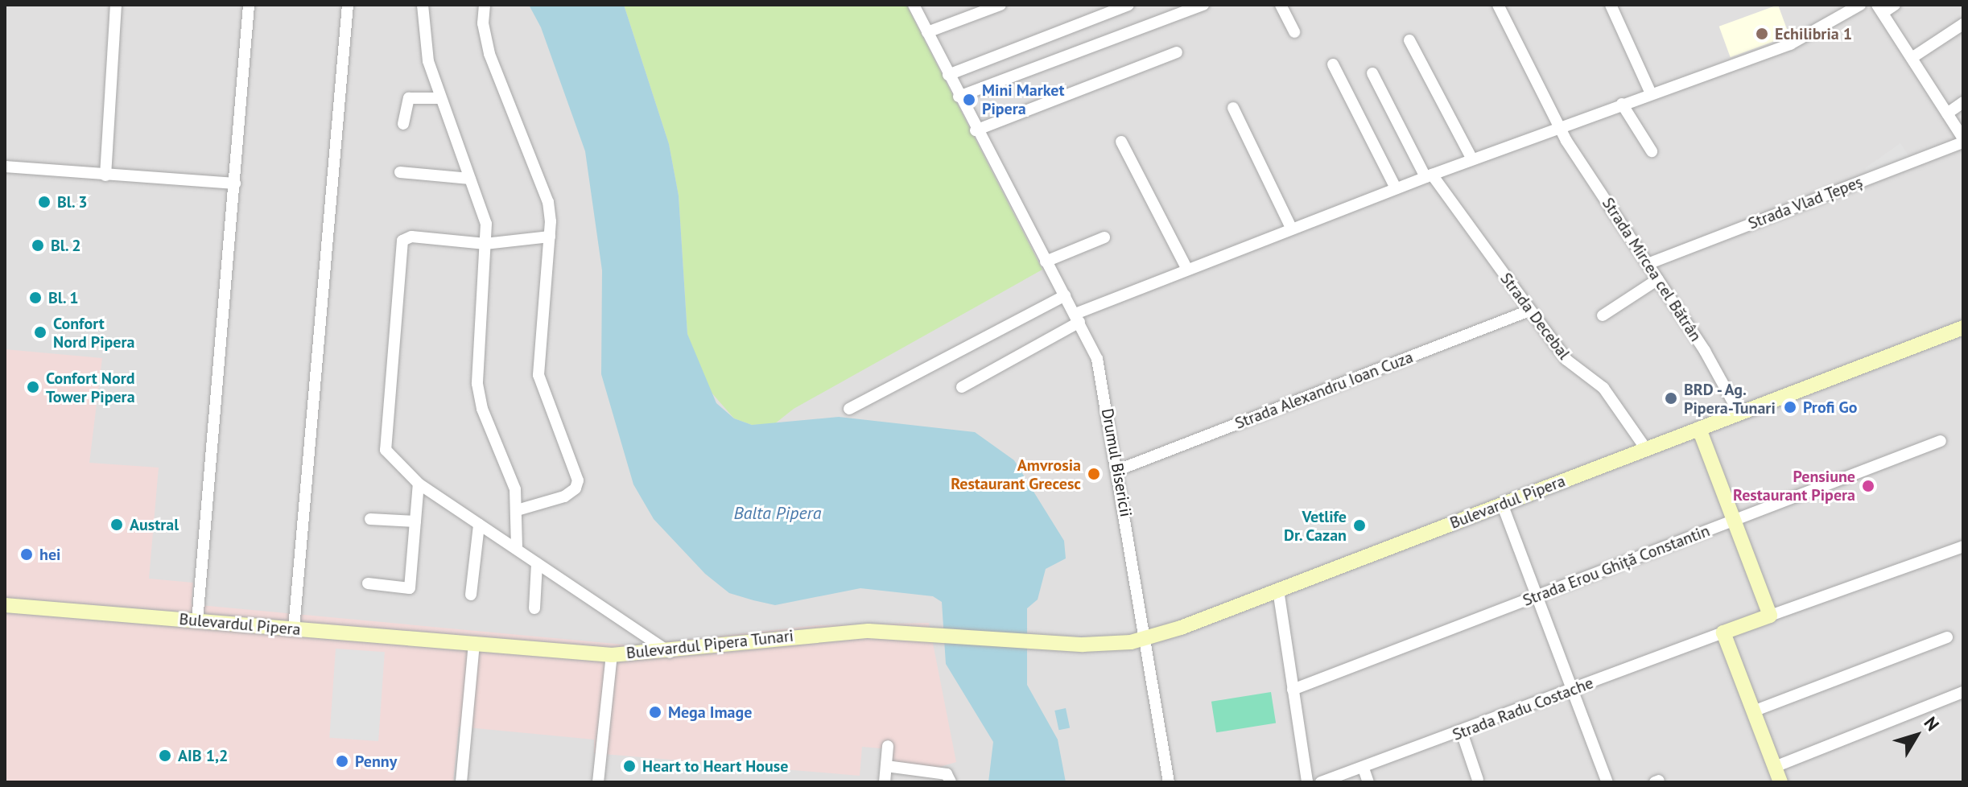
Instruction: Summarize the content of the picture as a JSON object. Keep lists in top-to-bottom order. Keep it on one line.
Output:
{"streets":{"main road":["Bulevardul Pipera","Bulevardul Pipera Tunari"],"street":["Strada Vlad Țepeș","Strada Mircea cel Bătrân","Strada Decebal","Strada Alexandru Ioan Cuza","Drumul Bisericii","Strada Erou Ghiță Constantin","Strada Radu Costache"]},"crossings":[["Strada Vlad Țepeș","Strada Mircea cel Bătrân"],["Strada Mircea cel Bătrân","Bulevardul Pipera"],["Strada Decebal","Strada Alexandru Ioan Cuza"],["Strada Decebal","Bulevardul Pipera"],["Strada Alexandru Ioan Cuza","Drumul Bisericii"],["Drumul Bisericii","Bulevardul Pipera"],["Bulevardul Pipera","Bulevardul Pipera Tunari"]],"water":["Balta Pipera"],"places":["Echilibria 1","Mini Market Pipera","Bl. 3","Bl. 2","Bl. 1","Confort Nord Pipera","Confort Nord Tower Pipera","BRD - Ag. Pipera-Tunari","Profi Go","Amvrosia Restaurant Grecesc","Pensiune Restaurant Pipera","Austral","Vetlife Dr. Cazan","hei","Mega Image","AIB 1,2","Penny","Heart to Heart House"],"north":"top right"}
